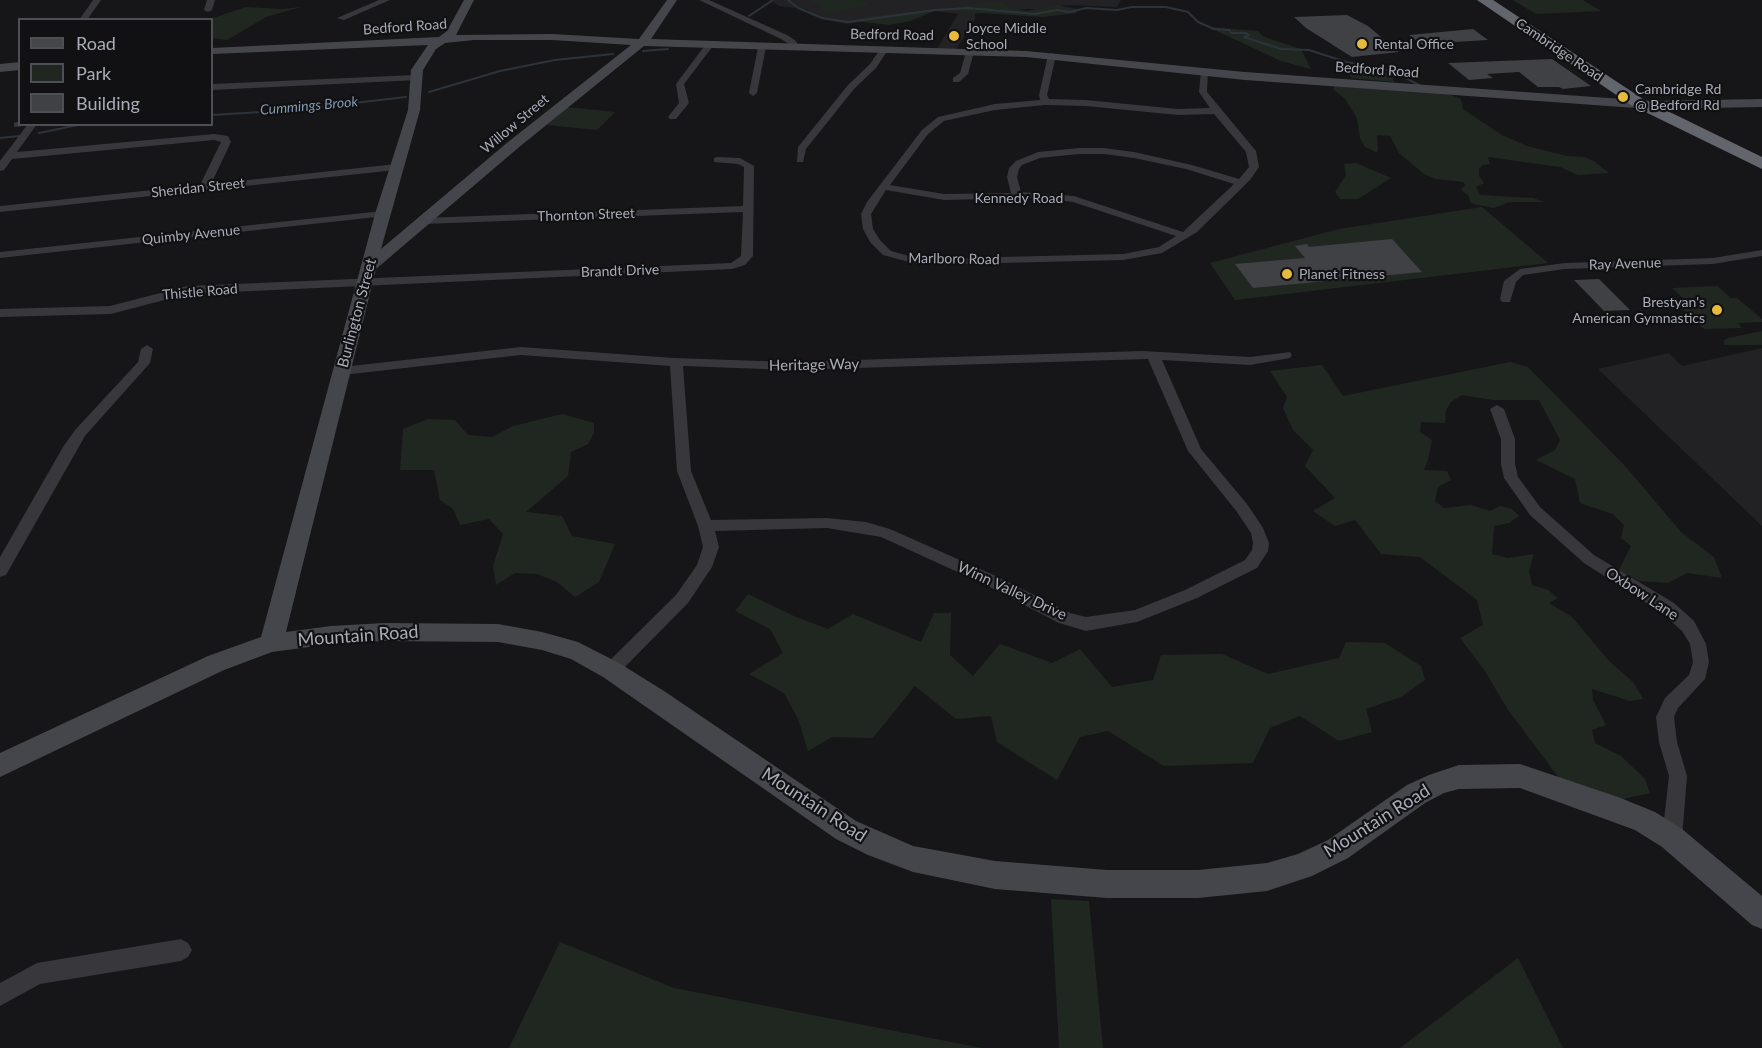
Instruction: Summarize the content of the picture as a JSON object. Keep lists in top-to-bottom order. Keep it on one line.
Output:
{"streets":{"highway":["Cambridge Road"],"street":["Bedford Road","Willow Street","Sheridan Street","Kennedy Road","Thornton Street","Quimby Avenue","Marlboro Road","Ray Avenue","Brandt Drive","Thistle Road","Burlington Street","Heritage Way","Winn Valley Drive","Oxbow Lane","Mountain Road"]},"crossings":[["Bedford Road","Cambridge Road"],["Bedford Road","Willow Street"],["Bedford Road","Marlboro Road"],["Bedford Road","Burlington Street"],["Willow Street","Thornton Street"],["Willow Street","Brandt Drive"],["Willow Street","Thistle Road"],["Willow Street","Burlington Street"],["Sheridan Street","Burlington Street"],["Kennedy Road","Marlboro Road"],["Thornton Street","Brandt Drive"],["Quimby Avenue","Burlington Street"],["Brandt Drive","Thistle Road"],["Brandt Drive","Burlington Street"],["Thistle Road","Burlington Street"],["Burlington Street","Heritage Way"],["Burlington Street","Mountain Road"],["Heritage Way","Winn Valley Drive"],["Oxbow Lane","Mountain Road"]],"water":["Cummings Brook"],"places":["Joyce Middle School","Rental Office","Cambridge Rd @ Bedford Rd","Planet Fitness","Brestyan's American Gymnastics"],"legend":["Road","Park","Building"]}
